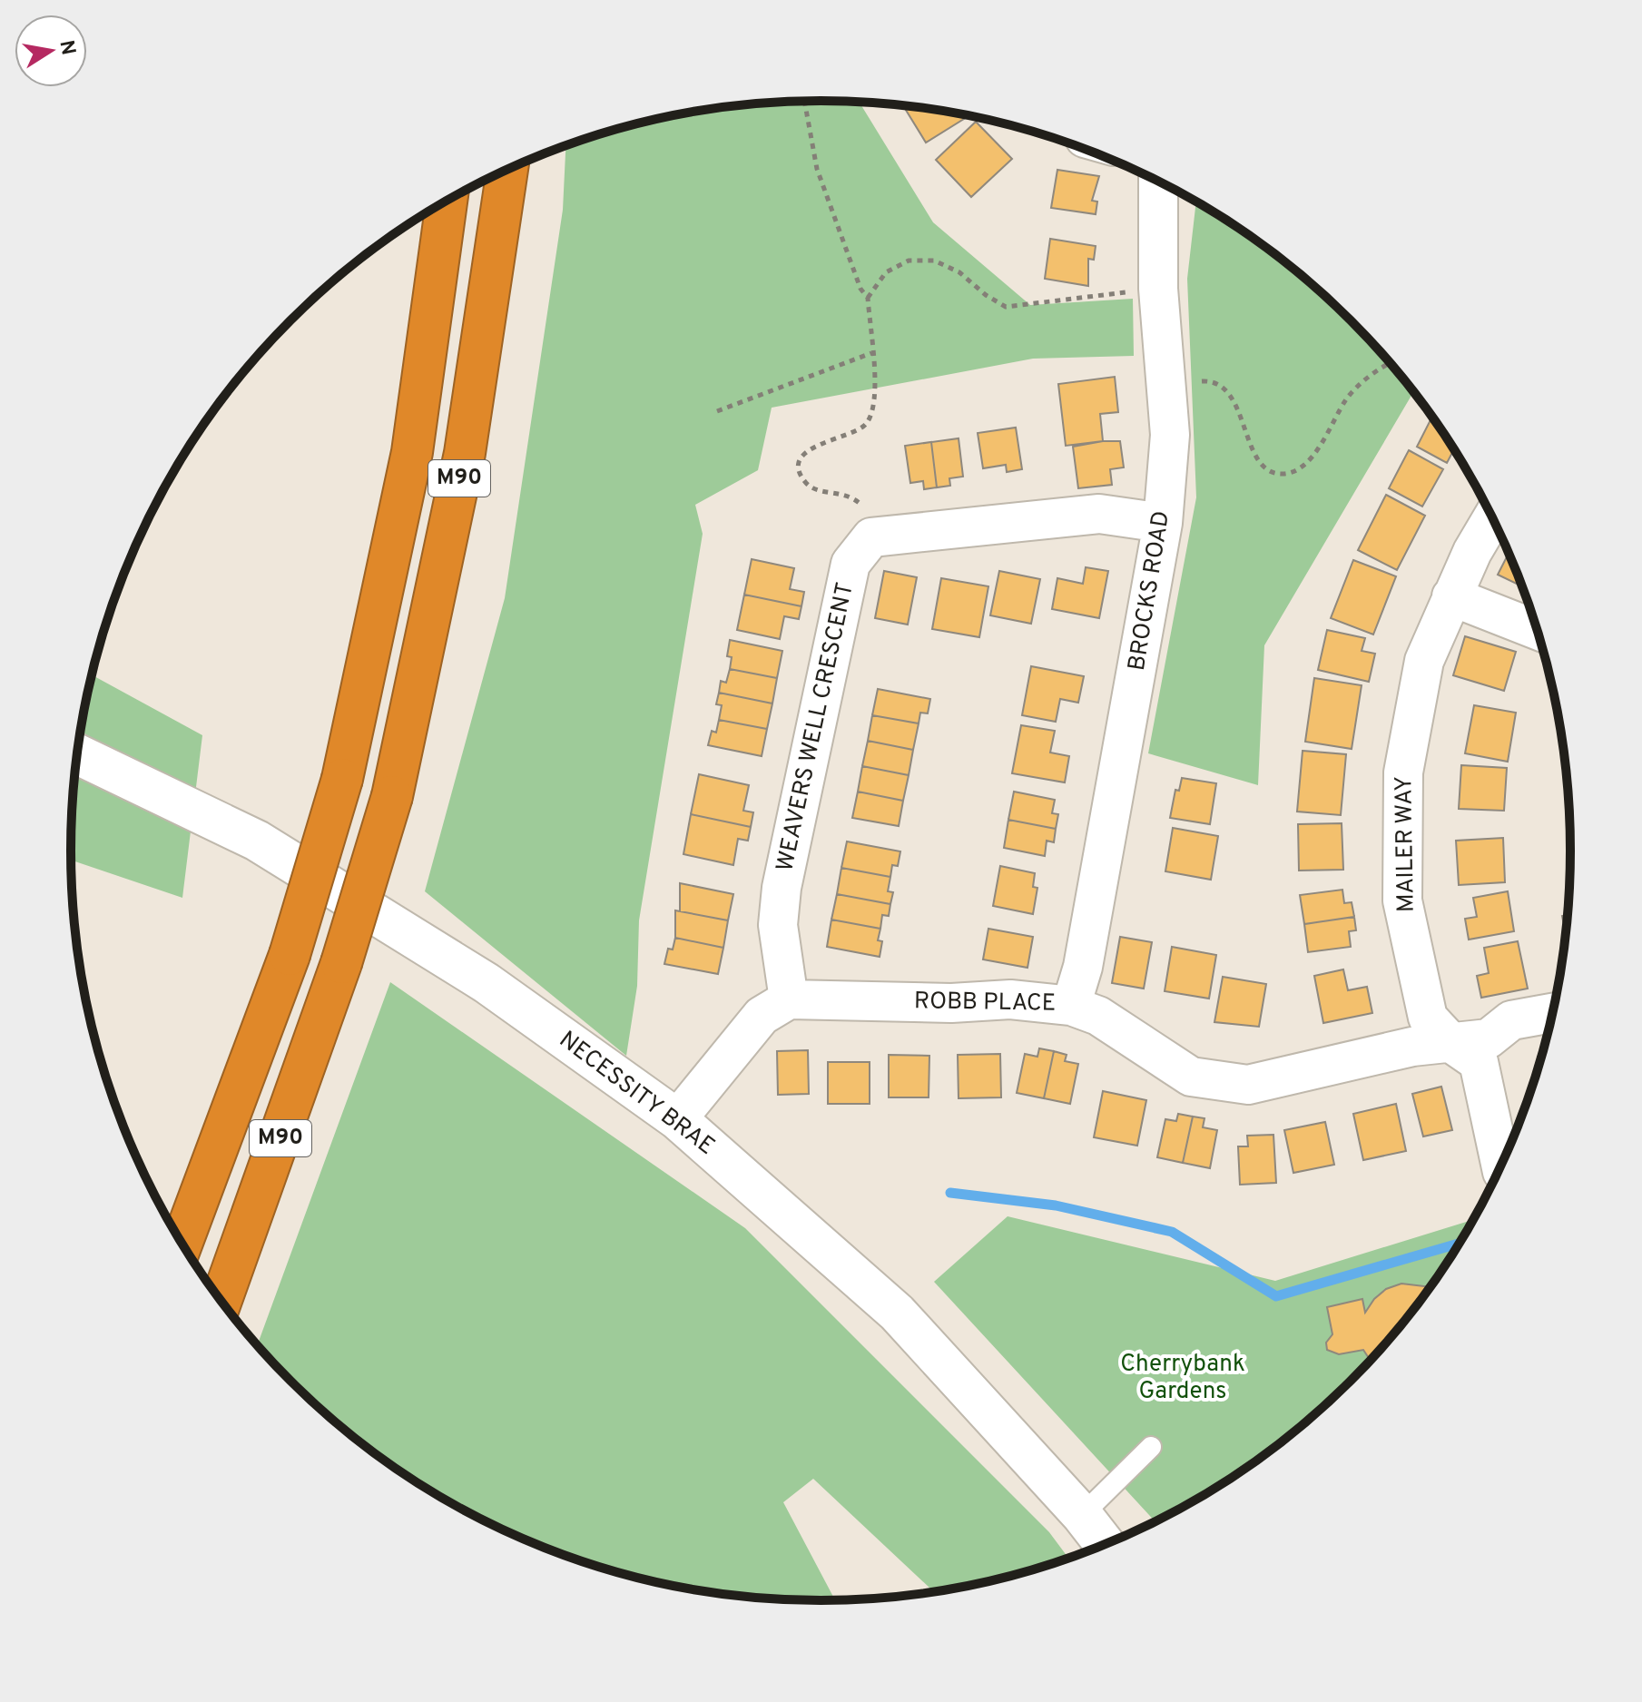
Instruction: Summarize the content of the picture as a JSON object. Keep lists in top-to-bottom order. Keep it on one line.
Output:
{"streets":{"highway":["M90"],"main road":["NECESSITY BRAE"],"street":["BROCKS ROAD","WEAVERS WELL CRESCENT","MAILER WAY","ROBB PLACE"]},"crossings":[["BROCKS ROAD","ROBB PLACE"],["WEAVERS WELL CRESCENT","ROBB PLACE"],["MAILER WAY","ROBB PLACE"]],"parks":["Cherrybank Gardens"],"north":"right"}
